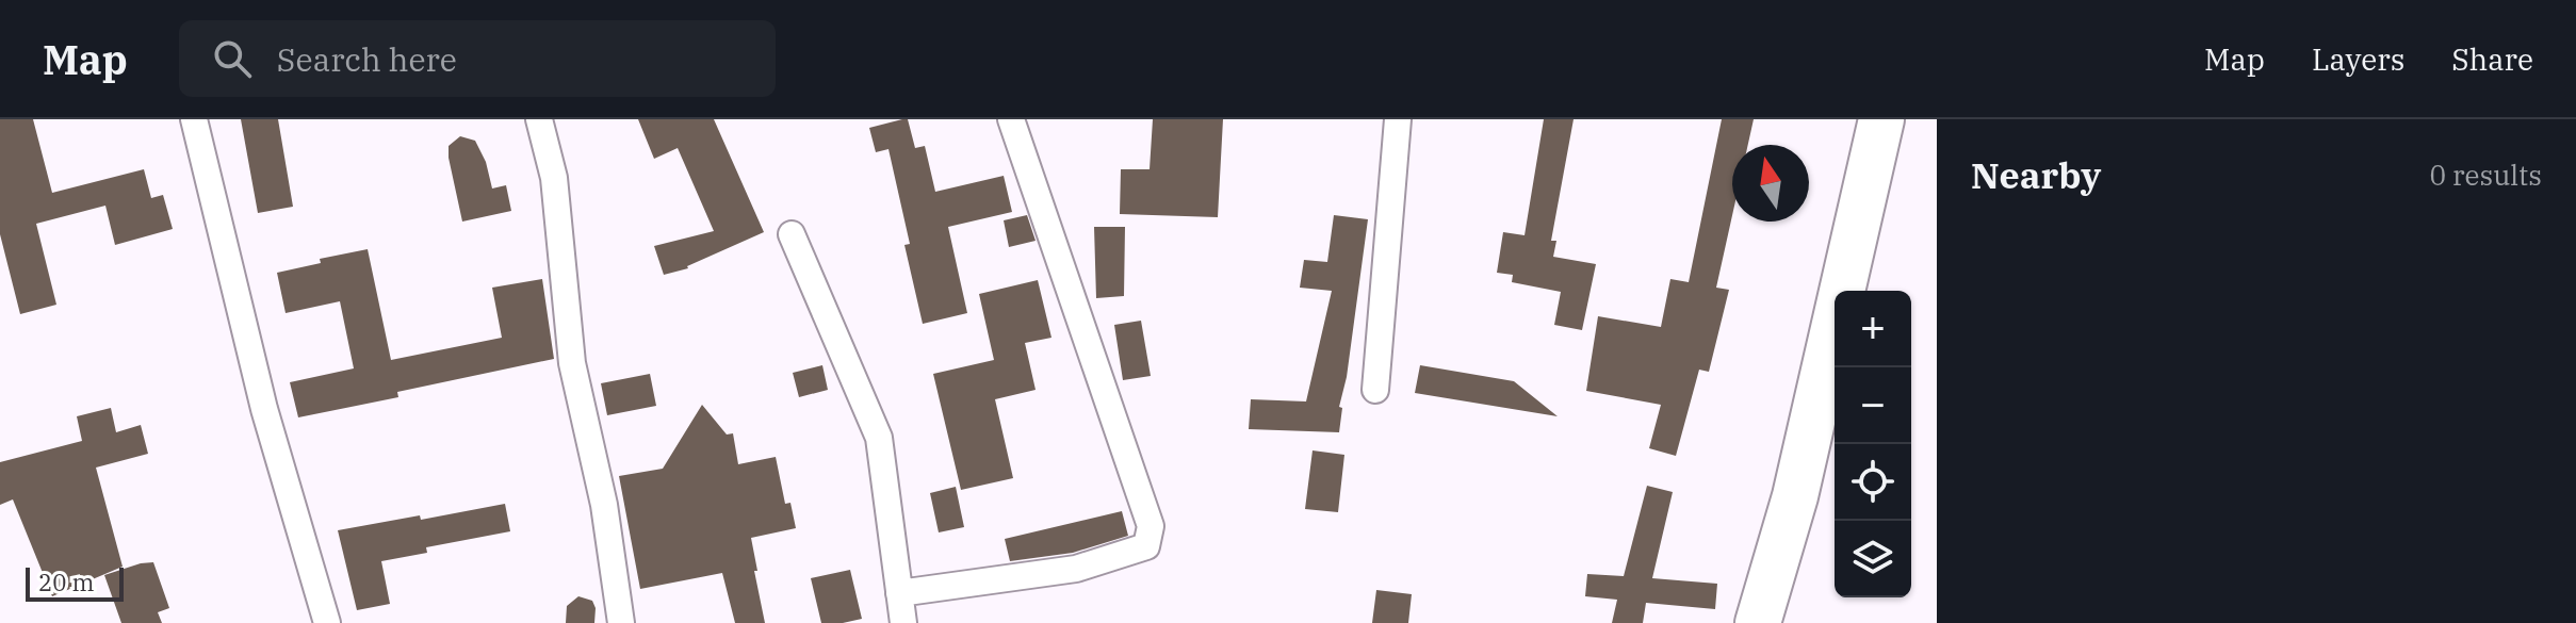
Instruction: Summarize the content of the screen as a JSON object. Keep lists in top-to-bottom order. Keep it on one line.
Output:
{"scale_bar":"20 m","north":"top","page":{"header":"Map","search":"Search here","nav":["Map","Layers","Share"],"heading":["Nearby","0 results"],"map_buttons":["+","−"],"scale":"20 m"}}
